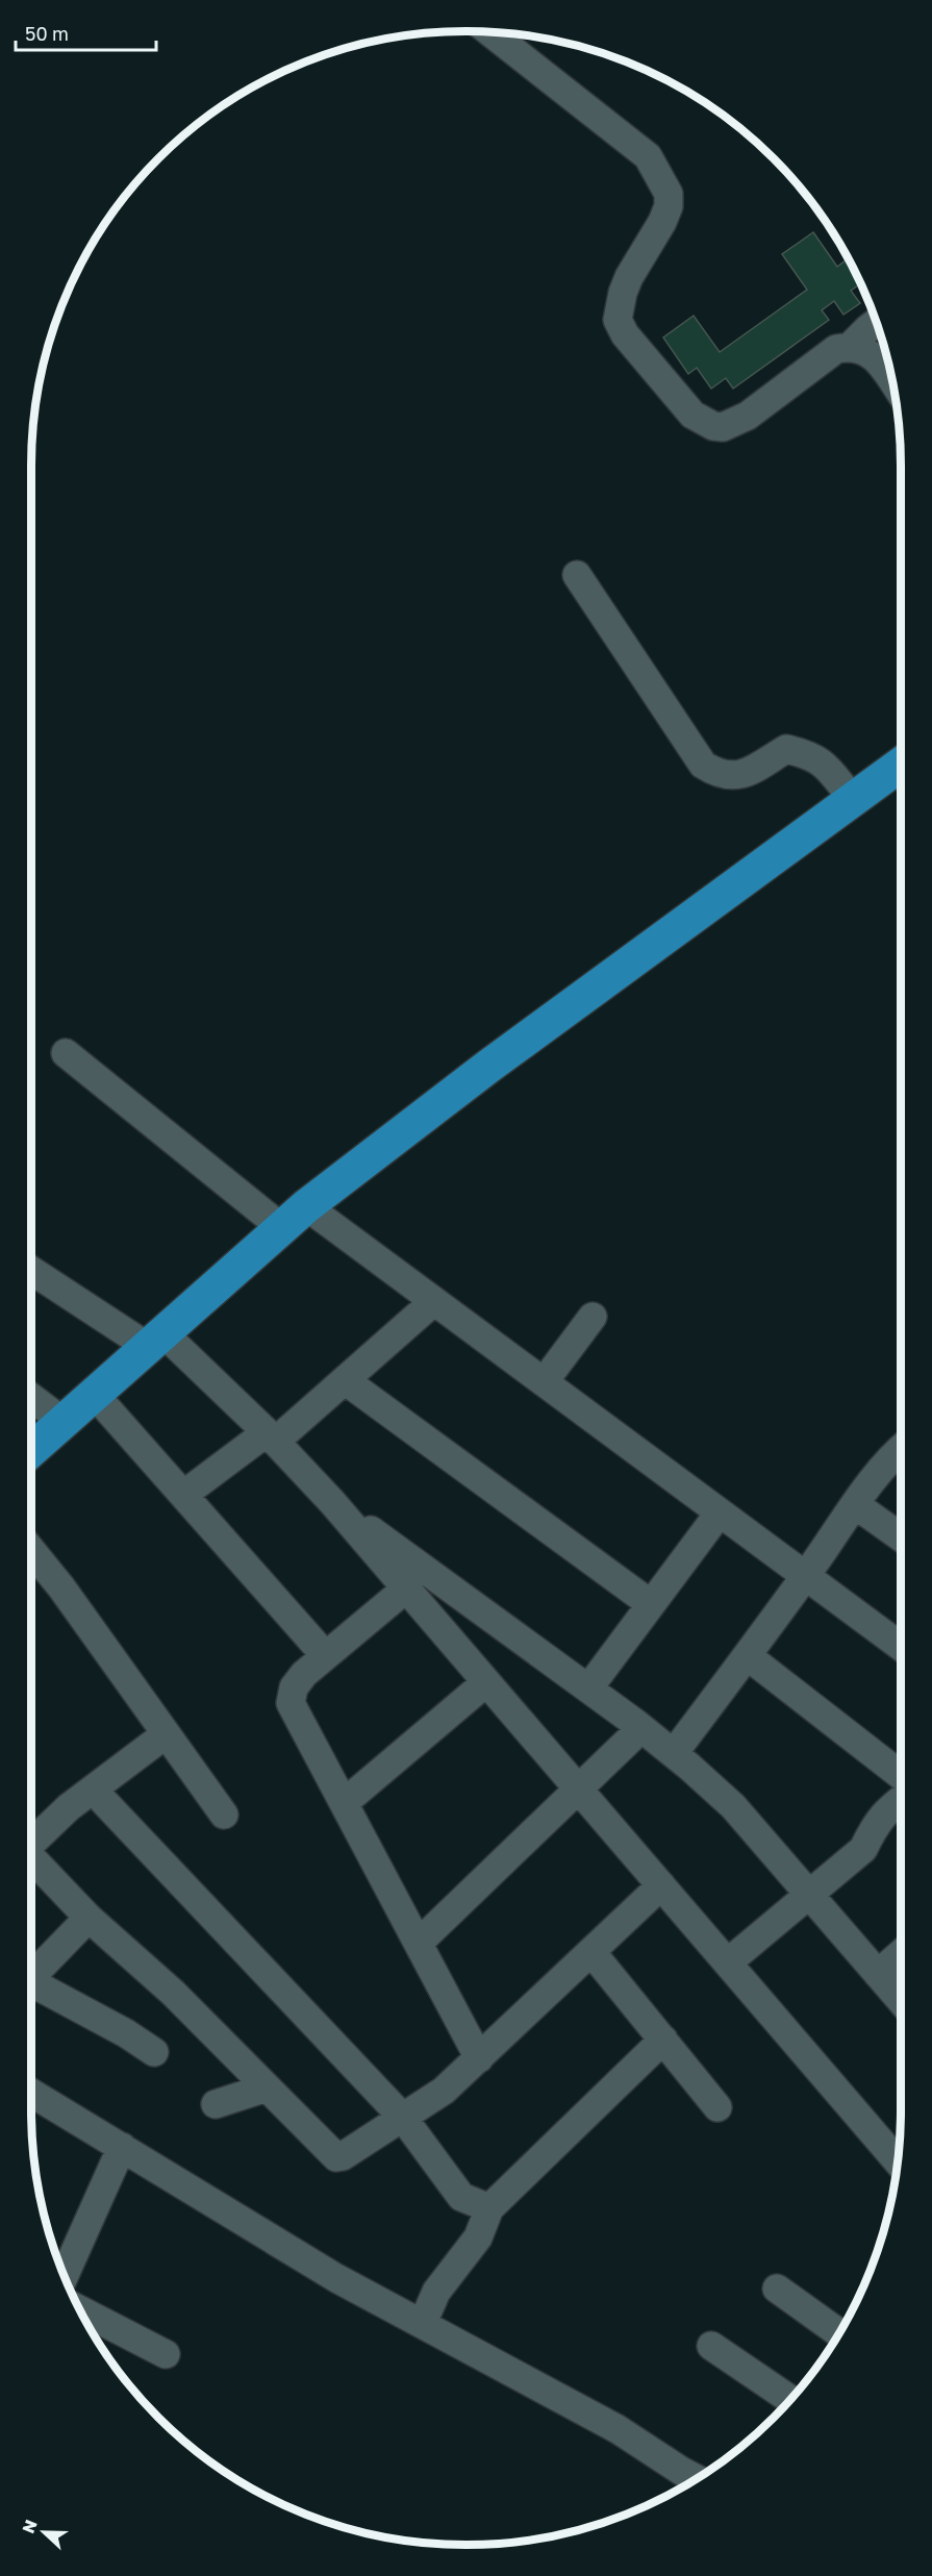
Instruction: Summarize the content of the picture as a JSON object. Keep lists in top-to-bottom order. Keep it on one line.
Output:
{"scale_bar":"50 m","north":"left"}
